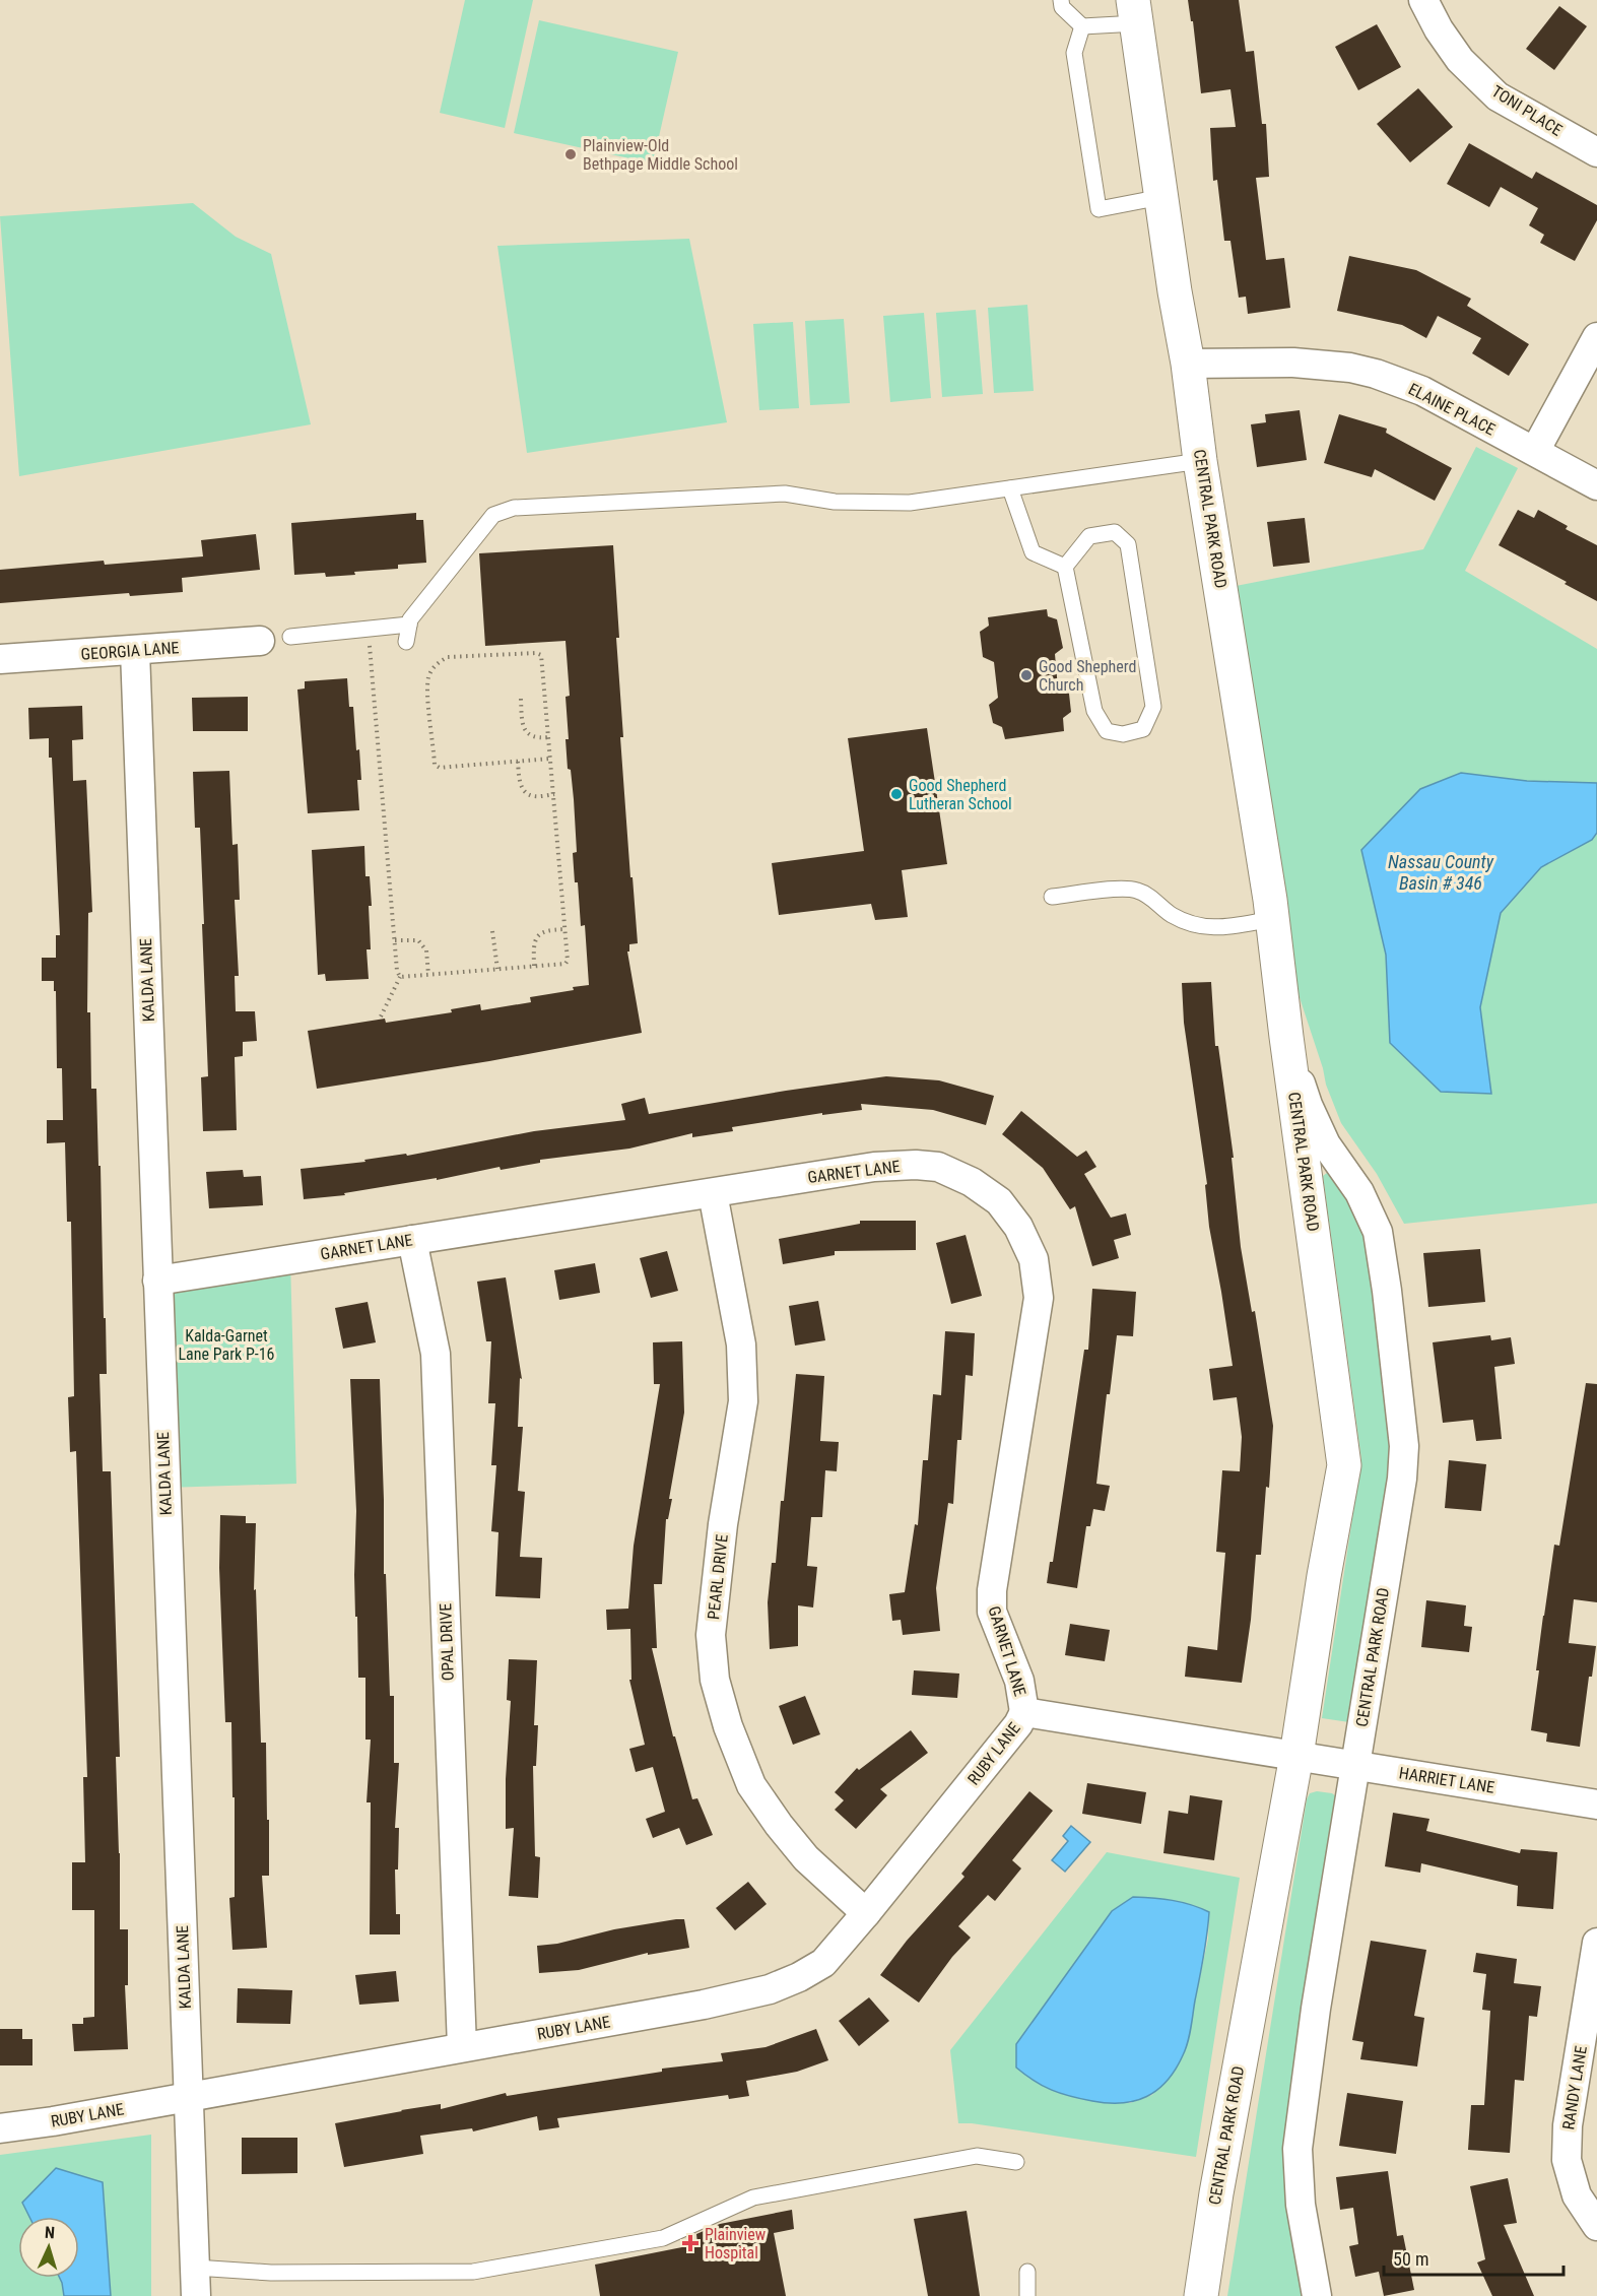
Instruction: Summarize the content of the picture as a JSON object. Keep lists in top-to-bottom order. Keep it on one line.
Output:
{"streets":{"street":["TONI PLACE","ELAINE PLACE","CENTRAL PARK ROAD","GEORGIA LANE","KALDA LANE","GARNET LANE","PEARL DRIVE","OPAL DRIVE","RUBY LANE","HARRIET LANE","RANDY LANE"]},"crossings":[["ELAINE PLACE","CENTRAL PARK ROAD"],["CENTRAL PARK ROAD","GARNET LANE"],["CENTRAL PARK ROAD","HARRIET LANE"],["GEORGIA LANE","KALDA LANE"],["KALDA LANE","GARNET LANE"],["KALDA LANE","RUBY LANE"],["GARNET LANE","PEARL DRIVE"],["GARNET LANE","OPAL DRIVE"],["GARNET LANE","RUBY LANE"],["GARNET LANE","HARRIET LANE"],["PEARL DRIVE","RUBY LANE"],["OPAL DRIVE","RUBY LANE"]],"water":["Nassau County Basin # 346"],"parks":["Kalda-Garnet Lane Park P-16"],"places":{"other":["Plainview-Old Bethpage Middle School","Good Shepherd Church","Good Shepherd Lutheran School"],"health":["Plainview Hospital"]},"scale_bar":"50 m","north":"top"}
